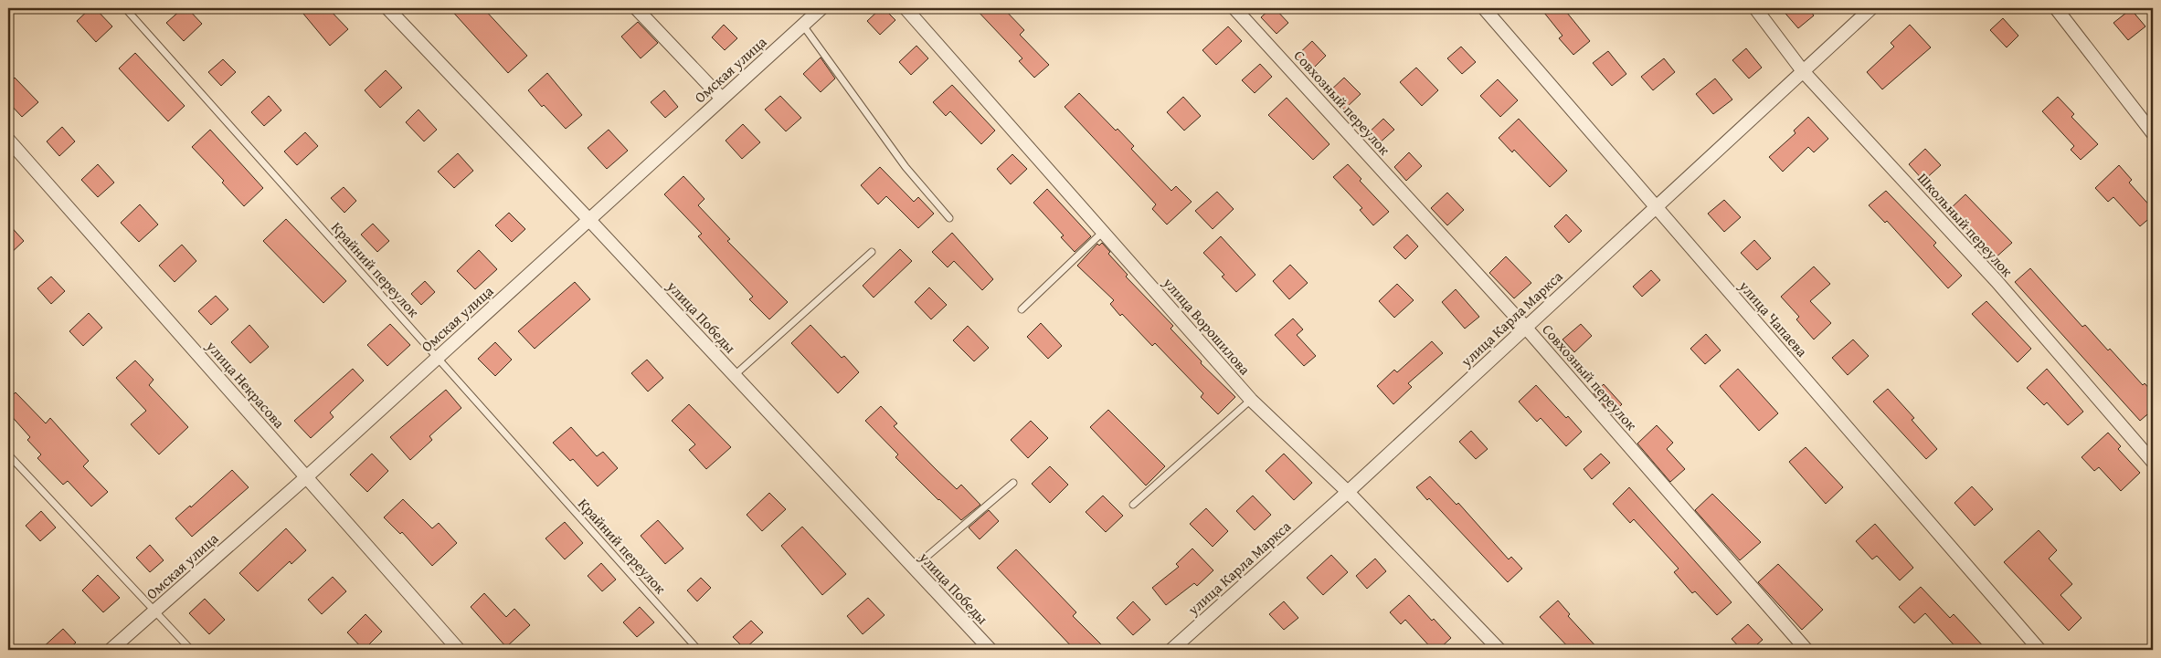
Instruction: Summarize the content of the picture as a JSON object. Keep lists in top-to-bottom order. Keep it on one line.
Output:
{"streets":{"street":["Омская улица","Совхозный переулок","Школьный переулок","улица Победы","улица Карла Маркса","улица Чапаева","улица Ворошилова","улица Некрасова"],"lane":["Крайний переулок"]},"crossings":[["Омская улица","Крайний переулок"],["Омская улица","улица Победы"],["Омская улица","улица Некрасова"],["Совхозный переулок","улица Карла Маркса"],["Школьный переулок","улица Карла Маркса"],["улица Карла Маркса","улица Чапаева"],["улица Карла Маркса","улица Ворошилова"]]}
